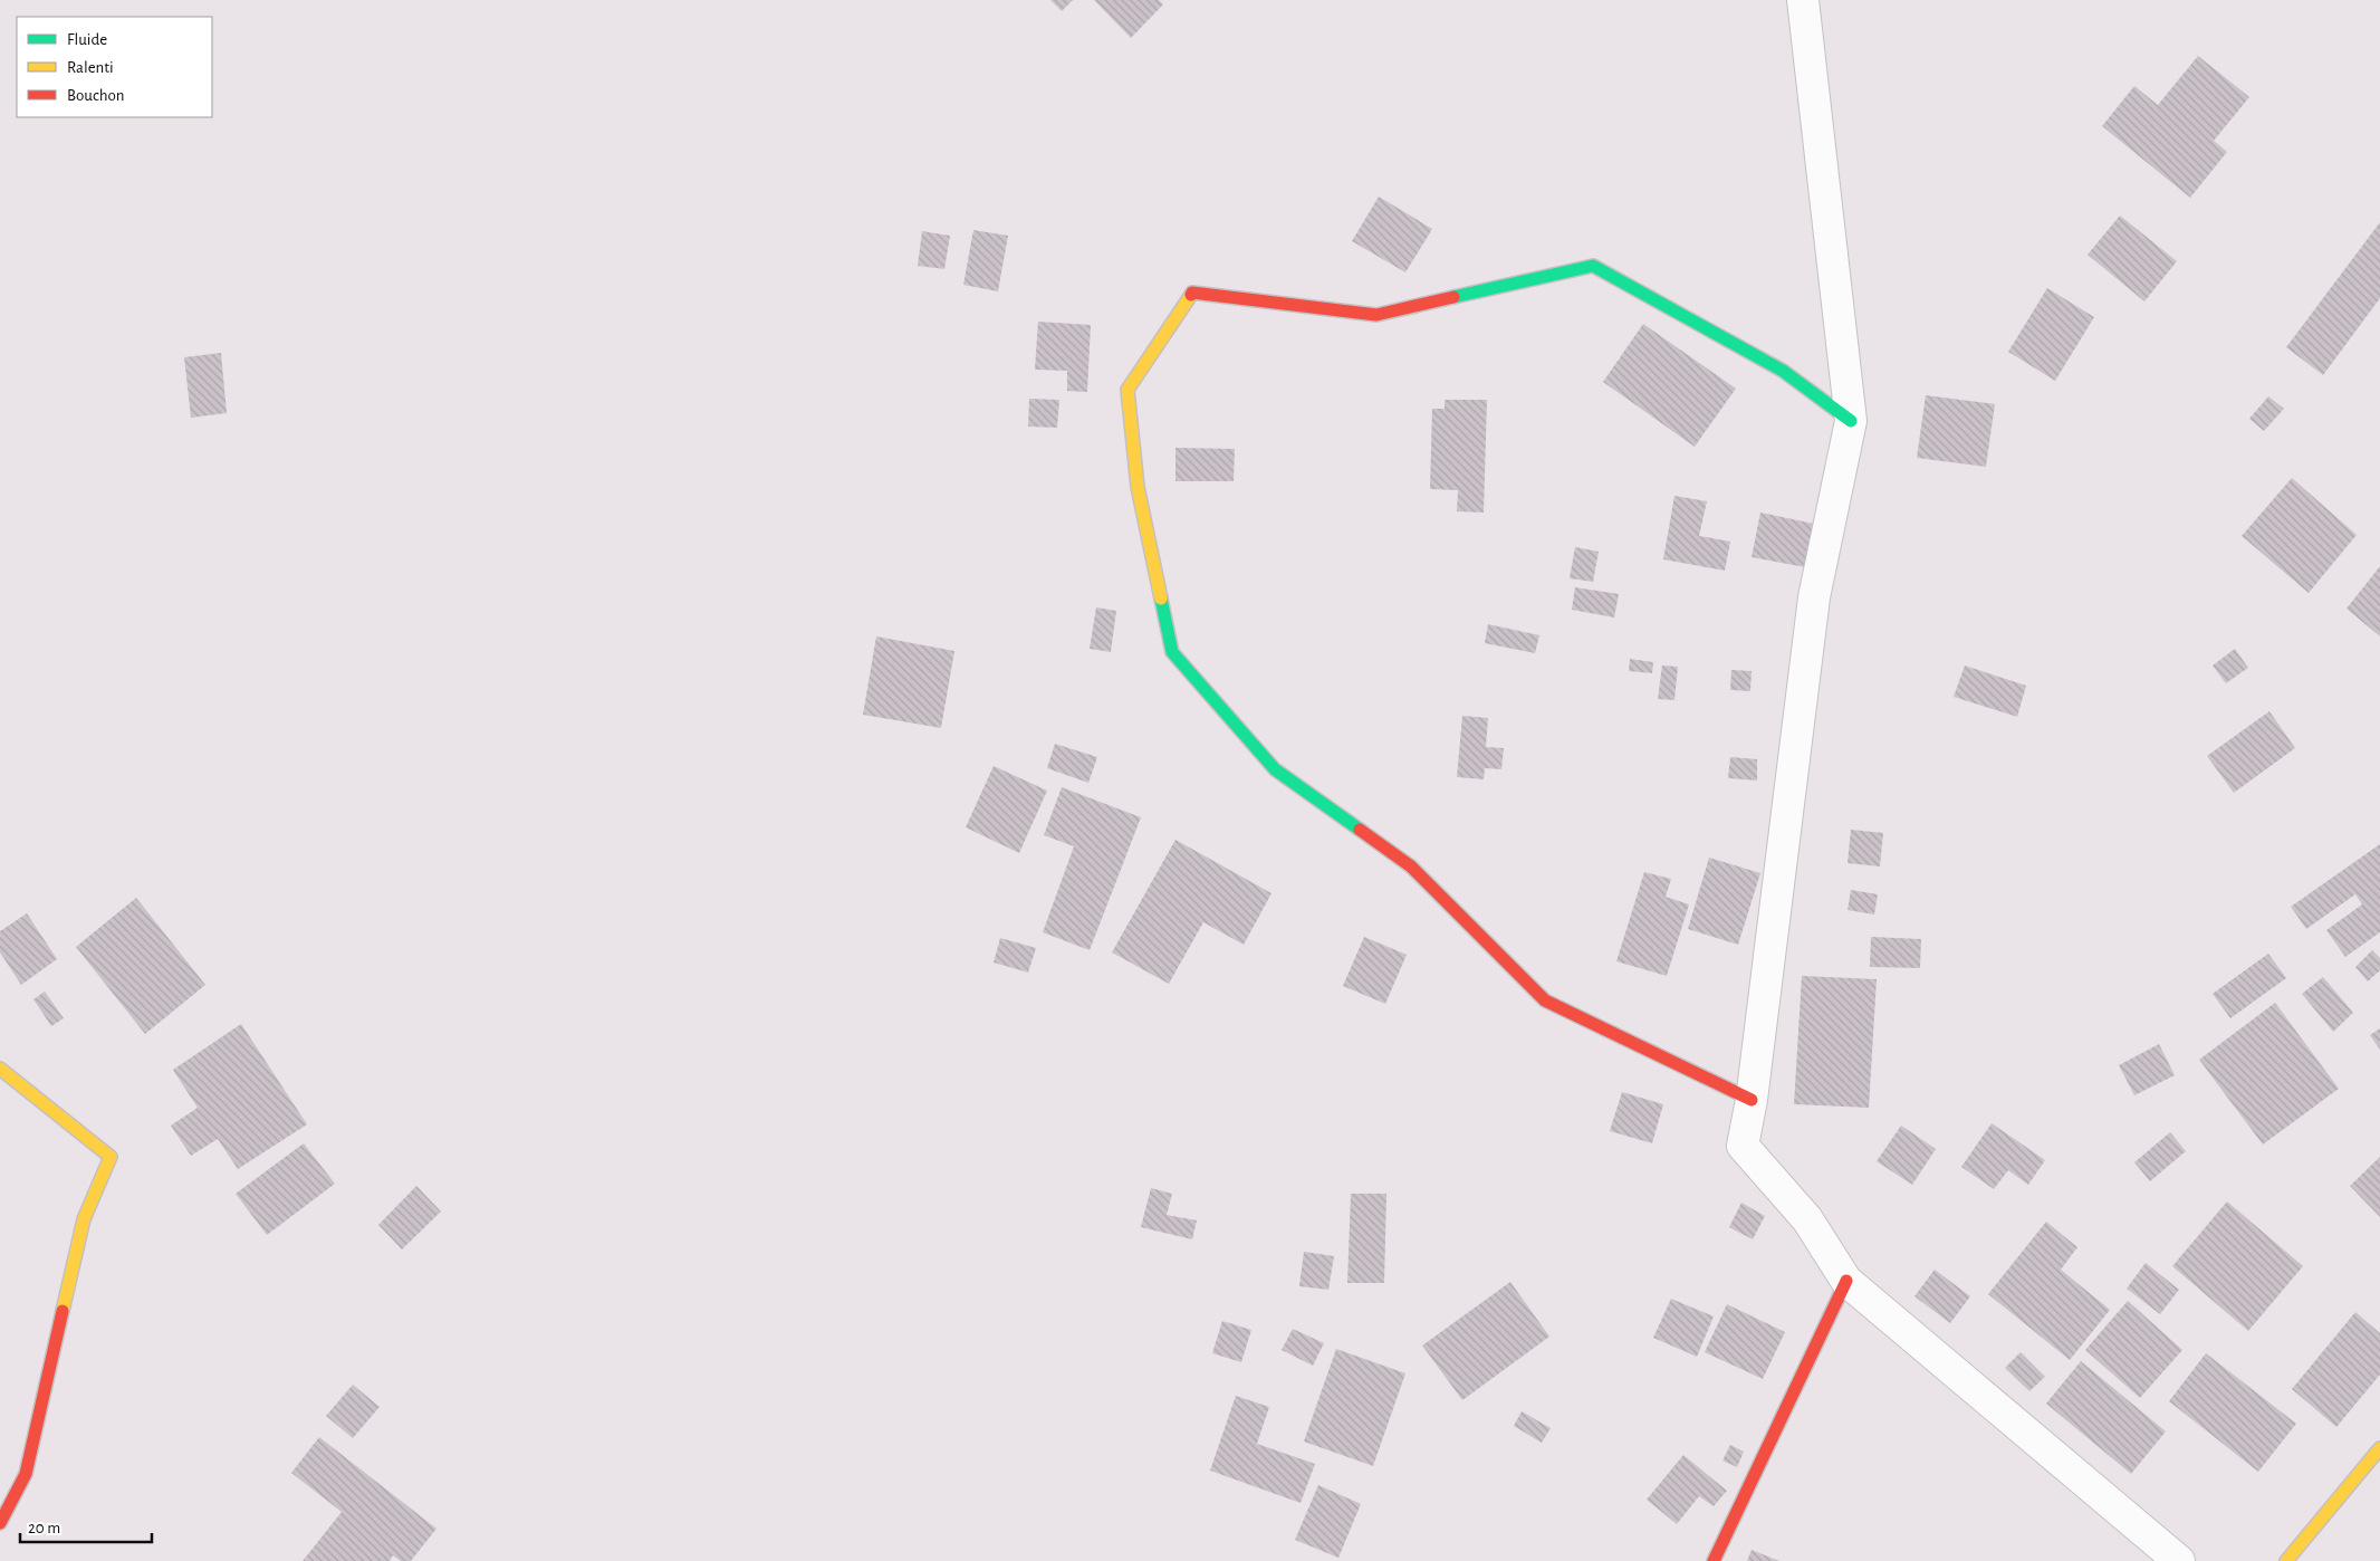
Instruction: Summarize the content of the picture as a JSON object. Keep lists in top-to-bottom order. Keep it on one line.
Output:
{"legend":["Fluide","Ralenti","Bouchon"],"scale_bar":"20 m"}
